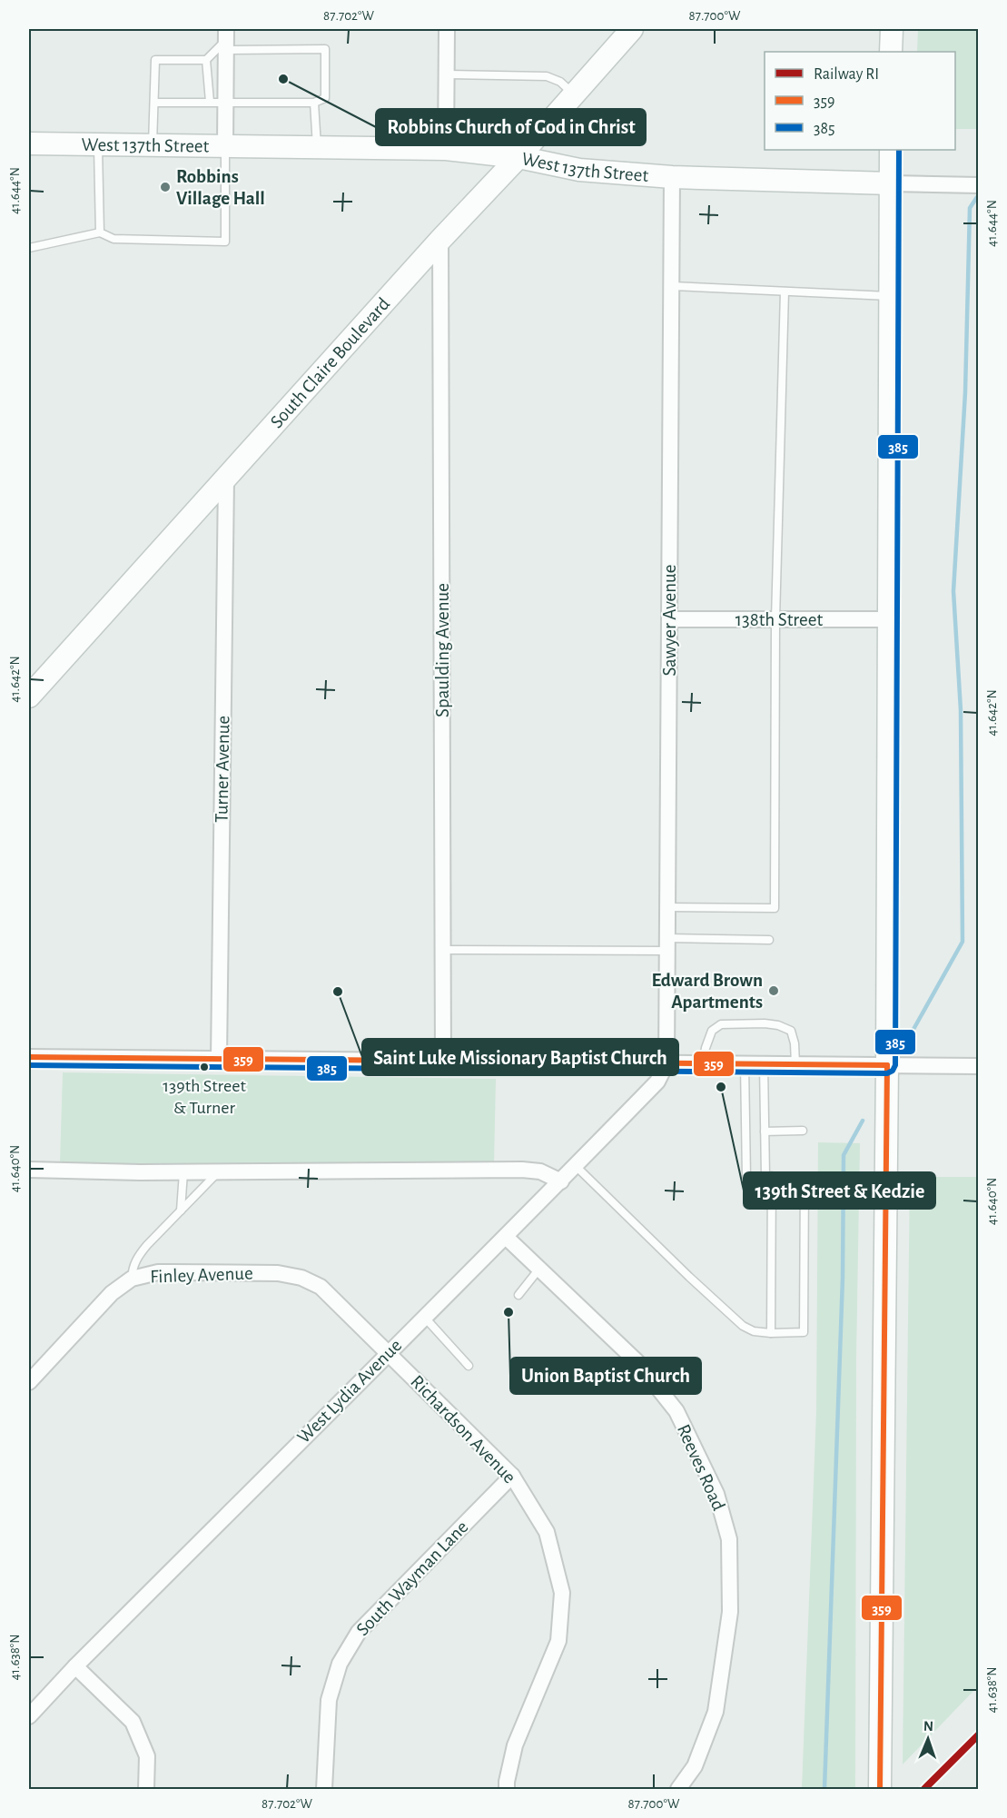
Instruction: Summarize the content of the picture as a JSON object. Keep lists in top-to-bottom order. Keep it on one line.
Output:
{"streets":{"main road":["West 137th Street","South Claire Boulevard"],"street":["138th Street","Sawyer Avenue","Spaulding Avenue","Turner Avenue","Finley Avenue","West Lydia Avenue","Richardson Avenue","Reeves Road","South Wayman Lane"]},"crossings":[["West 137th Street","South Claire Boulevard"],["West 137th Street","Sawyer Avenue"],["South Claire Boulevard","Spaulding Avenue"],["South Claire Boulevard","Turner Avenue"],["138th Street","Sawyer Avenue"],["Sawyer Avenue","West Lydia Avenue"],["Finley Avenue","West Lydia Avenue"],["Finley Avenue","Richardson Avenue"],["West Lydia Avenue","Richardson Avenue"],["West Lydia Avenue","Reeves Road"],["Richardson Avenue","South Wayman Lane"]],"places":["Robbins Church of God in Christ","Robbins Village Hall","Edward Brown Apartments","Saint Luke Missionary Baptist Church","139th Street & Turner","139th Street & Kedzie","Union Baptist Church"],"lines":["transit line 385","transit line 359","rail line RI"],"legend":["Railway RI","359","385"],"north":"top","coordinates":["87.702°W","87.700°W","41.644°N","41.642°N","41.640°N","41.638°N"]}
